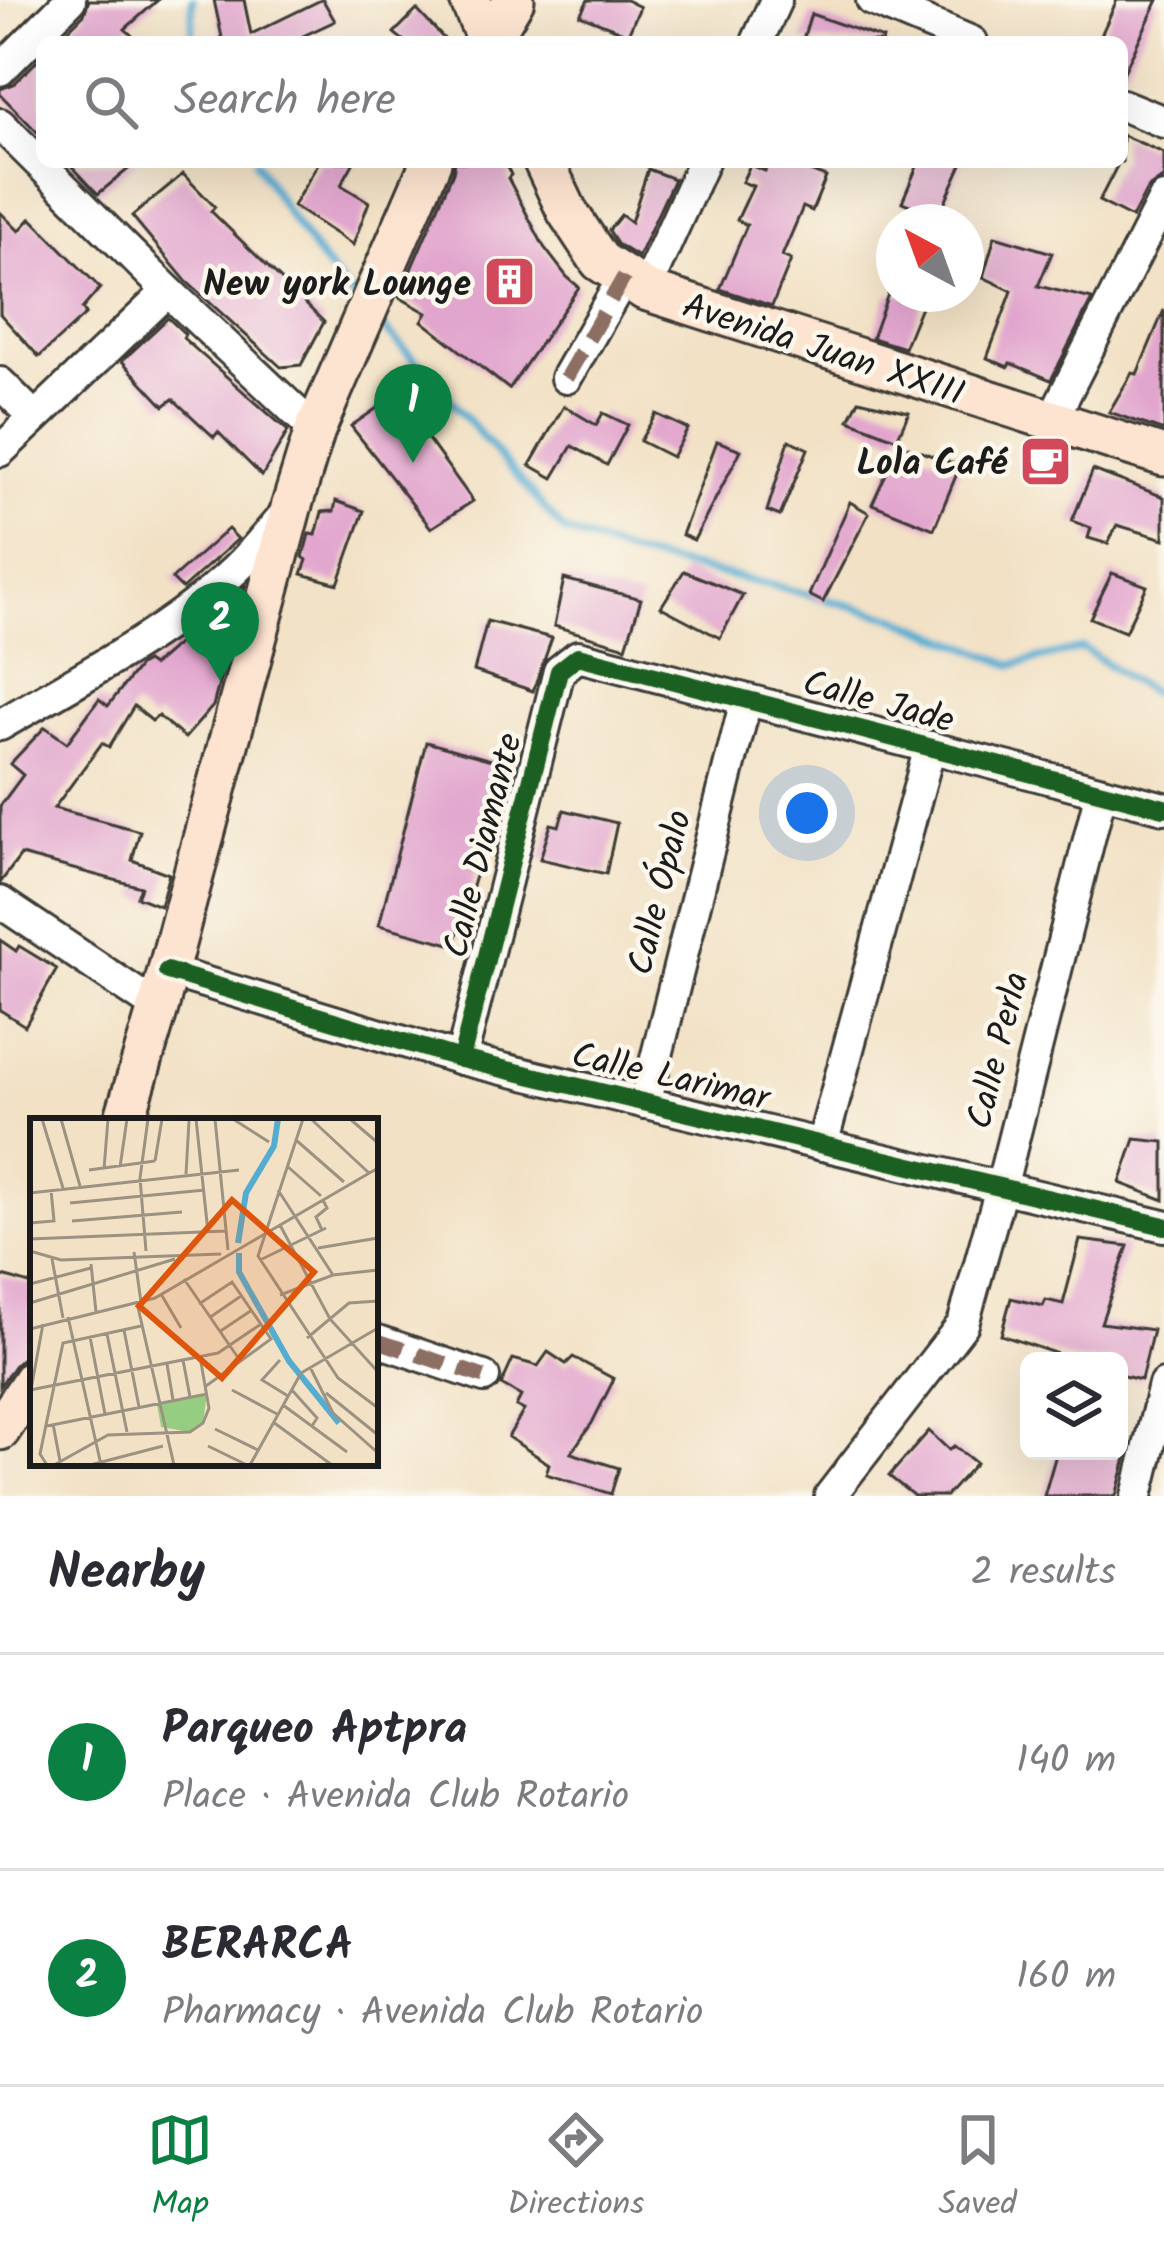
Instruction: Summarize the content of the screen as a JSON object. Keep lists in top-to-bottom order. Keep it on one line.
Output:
{"streets":{"main road":["Avenida Juan XXIII"],"street":["Calle Jade","Calle Diamante","Calle Ópalo","Calle Perla","Calle Larimar"]},"crossings":[["Calle Jade","Calle Diamante"],["Calle Jade","Calle Ópalo"],["Calle Jade","Calle Perla"],["Calle Diamante","Calle Larimar"],["Calle Ópalo","Calle Larimar"],["Calle Perla","Calle Larimar"]],"places":{"building":["New york Lounge"],"cafe":["Lola Café"]},"north":"top left","page":{"search":"Search here","pins":["1","2"],"heading":["Nearby","2 results"],"list":[{"mark":"1","name":"Parqueo Aptpra","note":"Place · Avenida Club Rotario","value":"140 m"},{"mark":"2","name":"BERARCA","note":"Pharmacy · Avenida Club Rotario","value":"160 m"}],"nav":["Map","Directions","Saved"]}}
